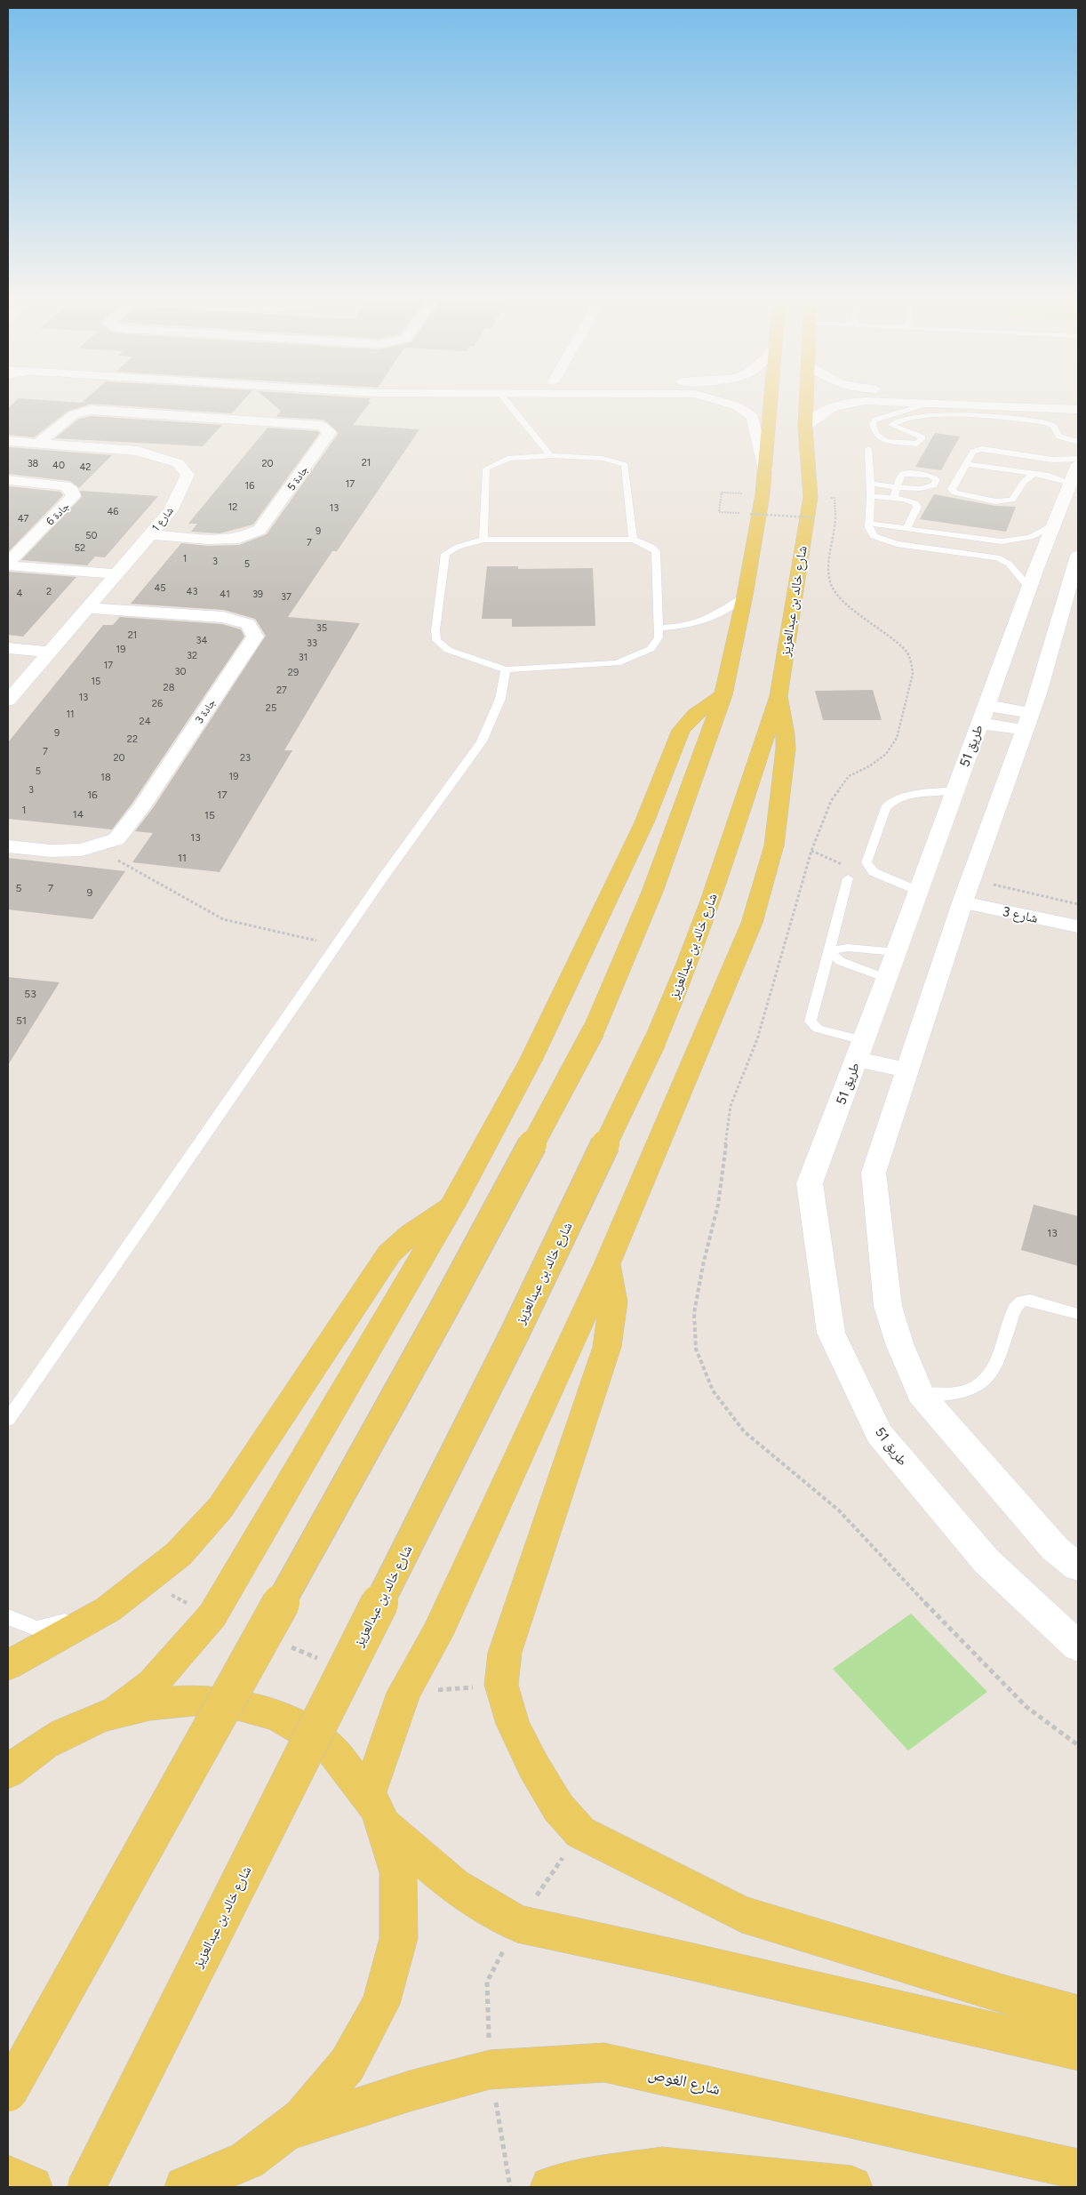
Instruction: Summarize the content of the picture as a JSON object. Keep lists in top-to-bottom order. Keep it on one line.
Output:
{"streets":{"main road":["شارع خالد بن عبدالعزيز","شارع الغوص"],"street":["جادة 5","جادة 6","شارع 1","جادة 3","طريق 51","شارع 3"]},"crossings":[["جادة 5","شارع 1"],["جادة 6","شارع 1"],["شارع 1","جادة 3"]],"house_numbers":["21","38","20","40","42","17","16","12","13","46","47","9","50","7","52","1","3","5","45","2","43","4","41","39","37","35","21","34","33","19","32","31","17","30","29","15","28","27","13","26","25","11","24","9","22","7","20","23","5","19","18","3","16","17","1","14","15","13","11","5","7","9","53","51","13"]}
